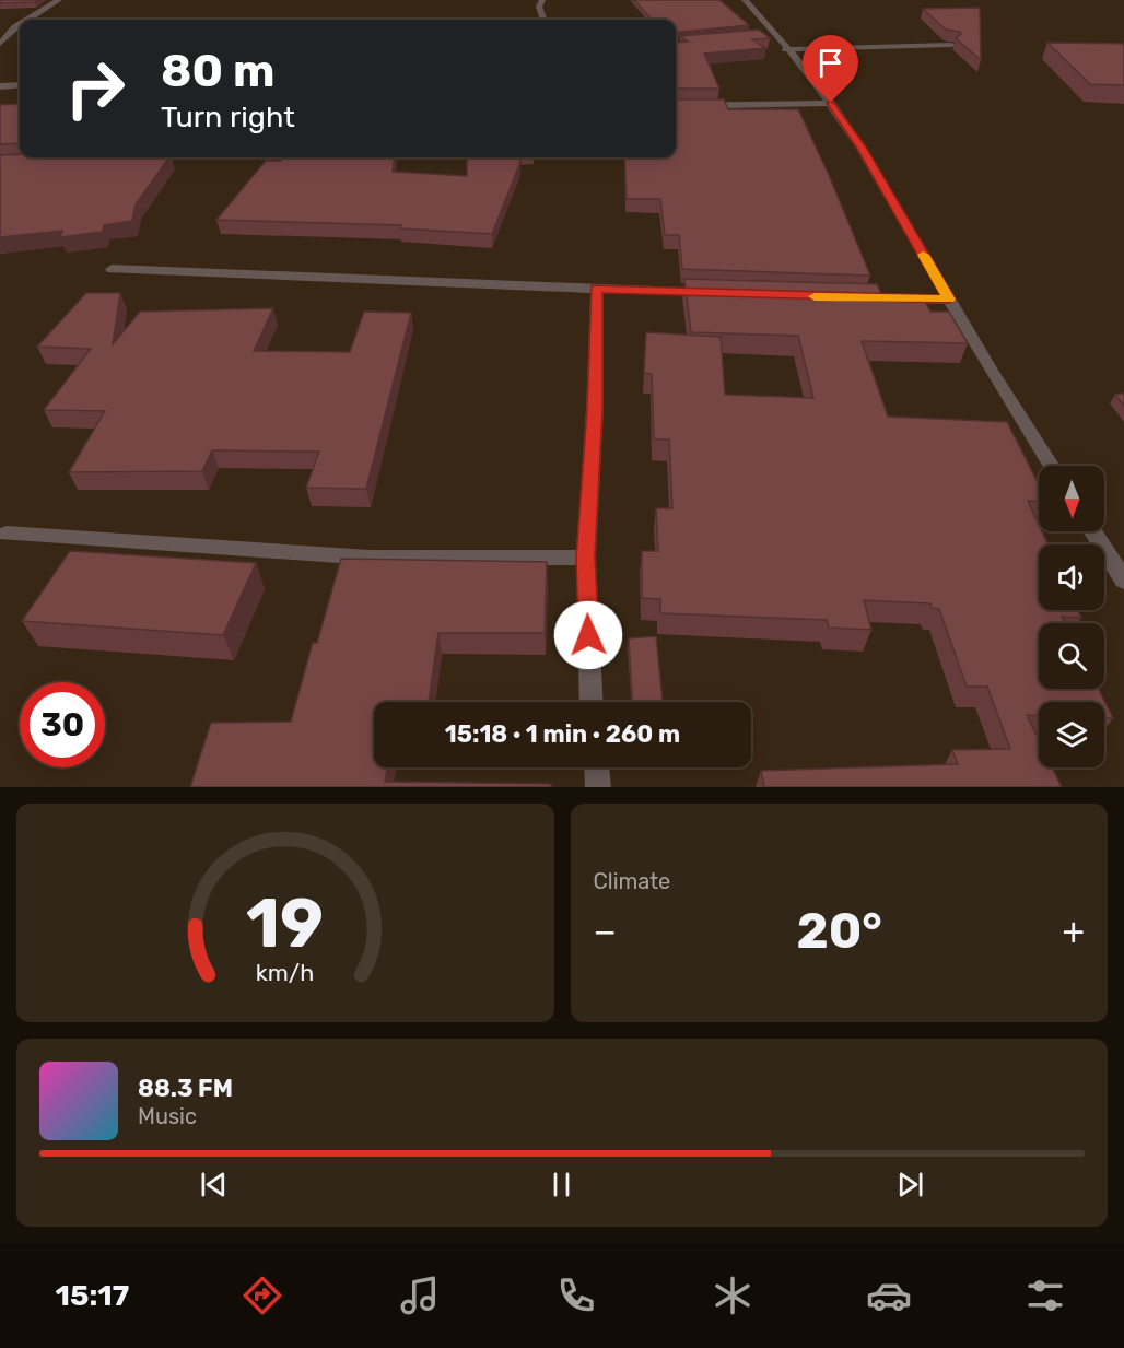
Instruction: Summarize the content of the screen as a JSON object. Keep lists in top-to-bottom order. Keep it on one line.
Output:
{"north":"bottom","page":{"turn":["80 m","Turn right"],"limit":"30","trip":"15:18 · 1 min · 260 m","tile":"Climate","heat":["−","20°","+"],"song":["88.3 FM","Music"],"tabs":"15:17","gauge":["19","km/h"]}}
